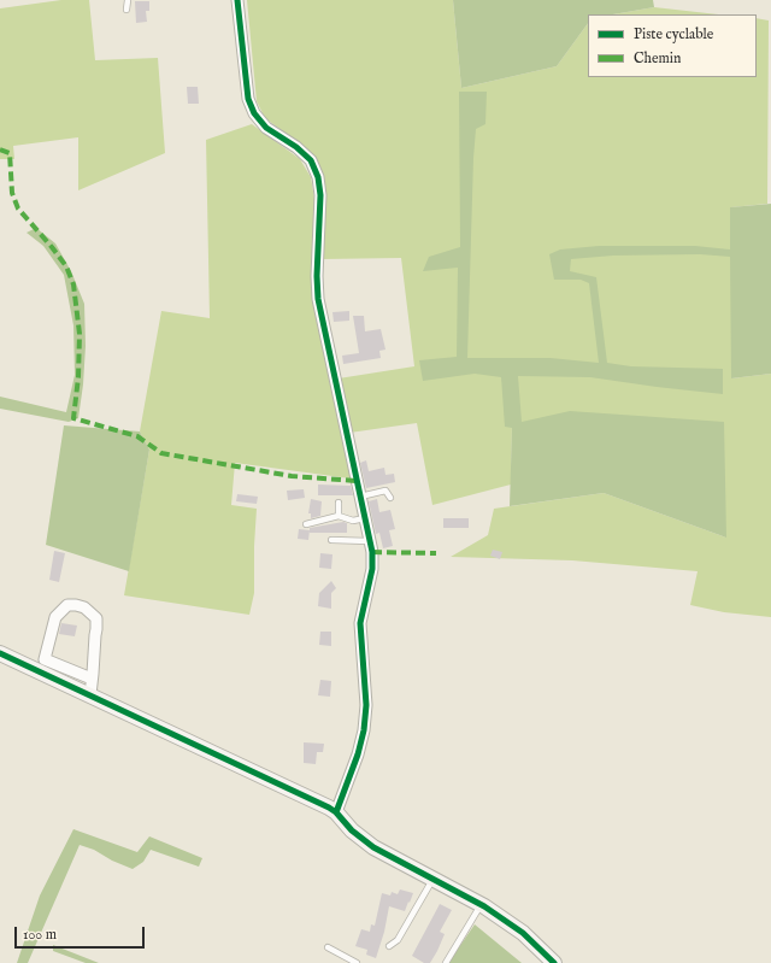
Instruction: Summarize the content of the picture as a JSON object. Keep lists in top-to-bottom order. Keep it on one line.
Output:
{"legend":["Piste cyclable","Chemin"],"scale_bar":"100 m"}
